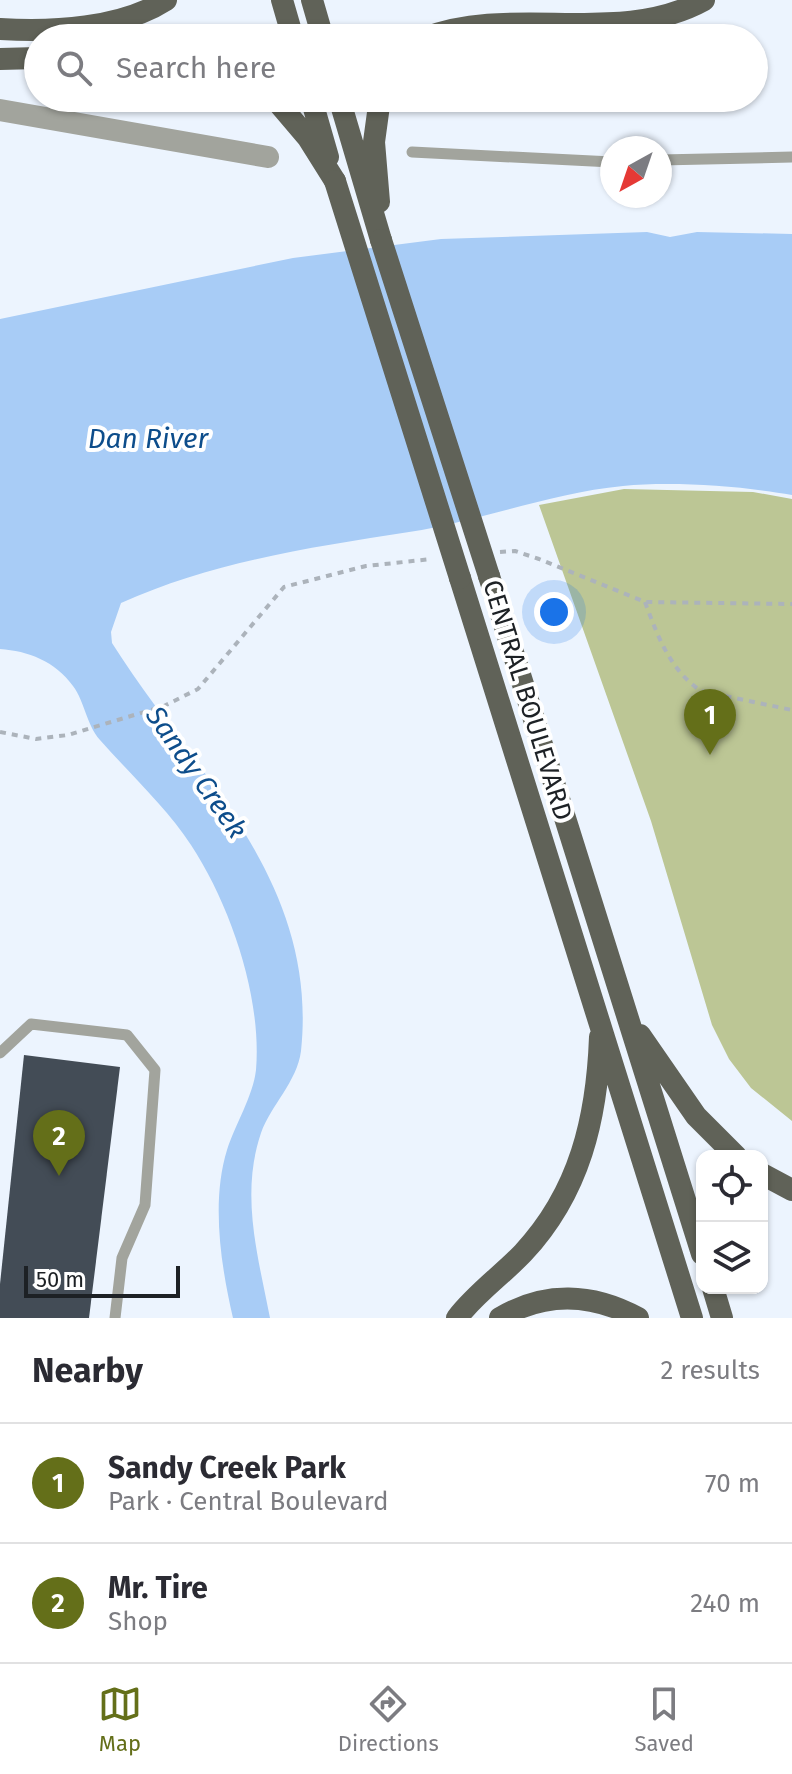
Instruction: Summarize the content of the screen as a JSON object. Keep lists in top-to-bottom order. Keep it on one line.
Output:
{"streets":{"main road":["CENTRAL BOULEVARD"]},"water":["Dan River","Sandy Creek"],"scale_bar":"50 m","north":"bottom left","page":{"search":"Search here","pins":["1","2"],"scale":"50 m","heading":["Nearby","2 results"],"list":[{"mark":"1","name":"Sandy Creek Park","note":"Park · Central Boulevard","value":"70 m"},{"mark":"2","name":"Mr. Tire","note":"Shop","value":"240 m"}],"nav":["Map","Directions","Saved"]}}
